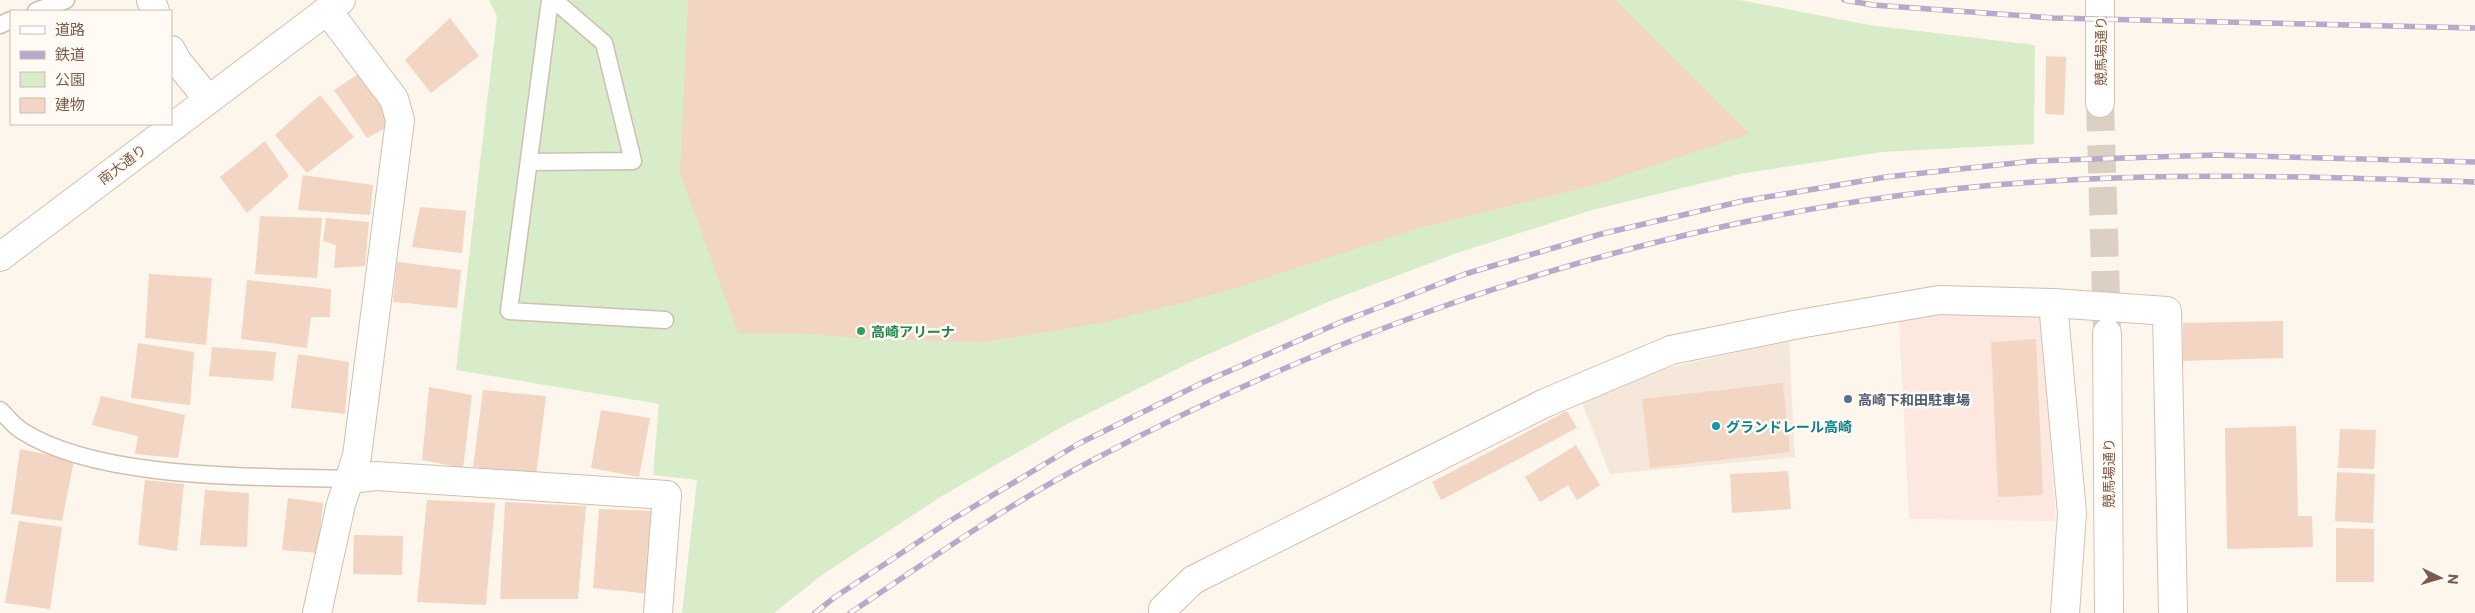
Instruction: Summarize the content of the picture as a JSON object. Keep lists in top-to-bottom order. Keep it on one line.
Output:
{"streets":{"street":["競馬場通り","南大通り"]},"places":["高崎アリーナ","高崎下和田駐車場","グランドレール高崎"],"legend":["道路","鉄道","公園","建物"],"north":"right"}
